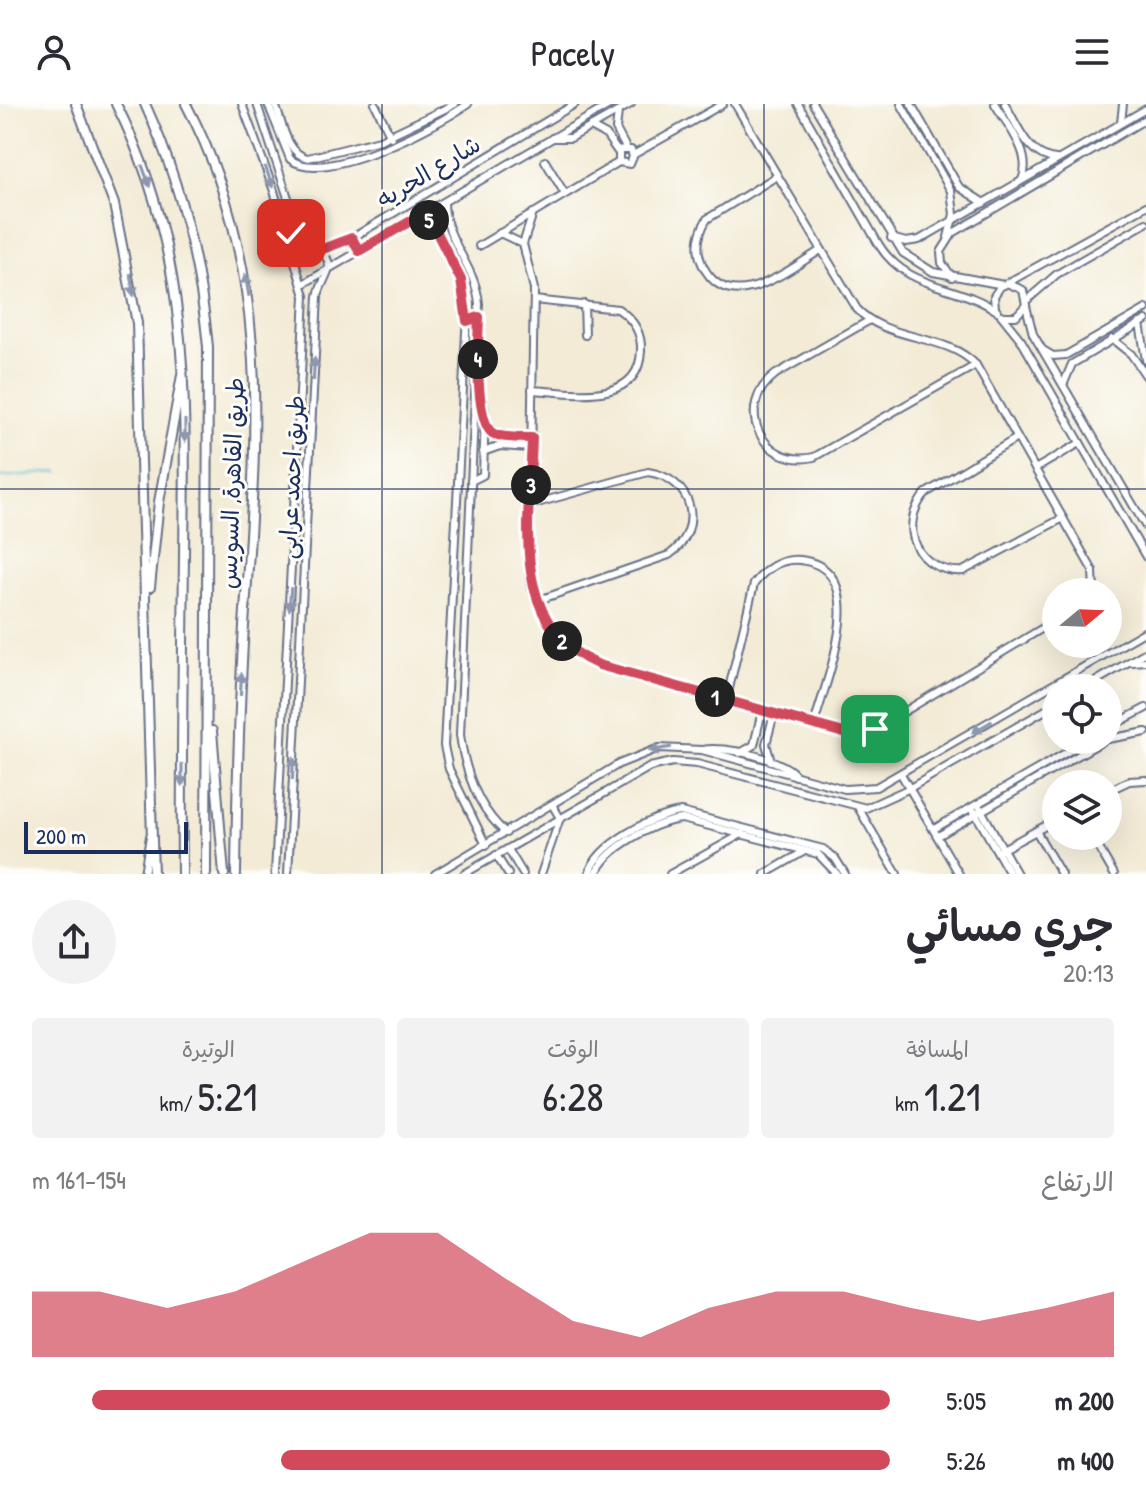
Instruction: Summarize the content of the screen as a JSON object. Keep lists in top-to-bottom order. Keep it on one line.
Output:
{"streets":{"highway":["طريق القاهرة, السويس"],"street":["شارع الحريه","طريق احمد عرابى"]},"crossings":[["شارع الحريه","طريق احمد عرابى"]],"scale_bar":"200 m","north":"right","page":{"header":"Pacely","pins":["5","4","3","2","1"],"scale":"200 m","heading":["جري مسائي","20:13"],"stats":[["المسافة","1.21 km"],["الوقت","6:28"],["الوتيرة","5:21 /km"]],"chart":["الارتفاع","154–161 m"],"list":[{"name":"200 m","note":"5:05"},{"name":"400 m","note":"5:26"}]}}
